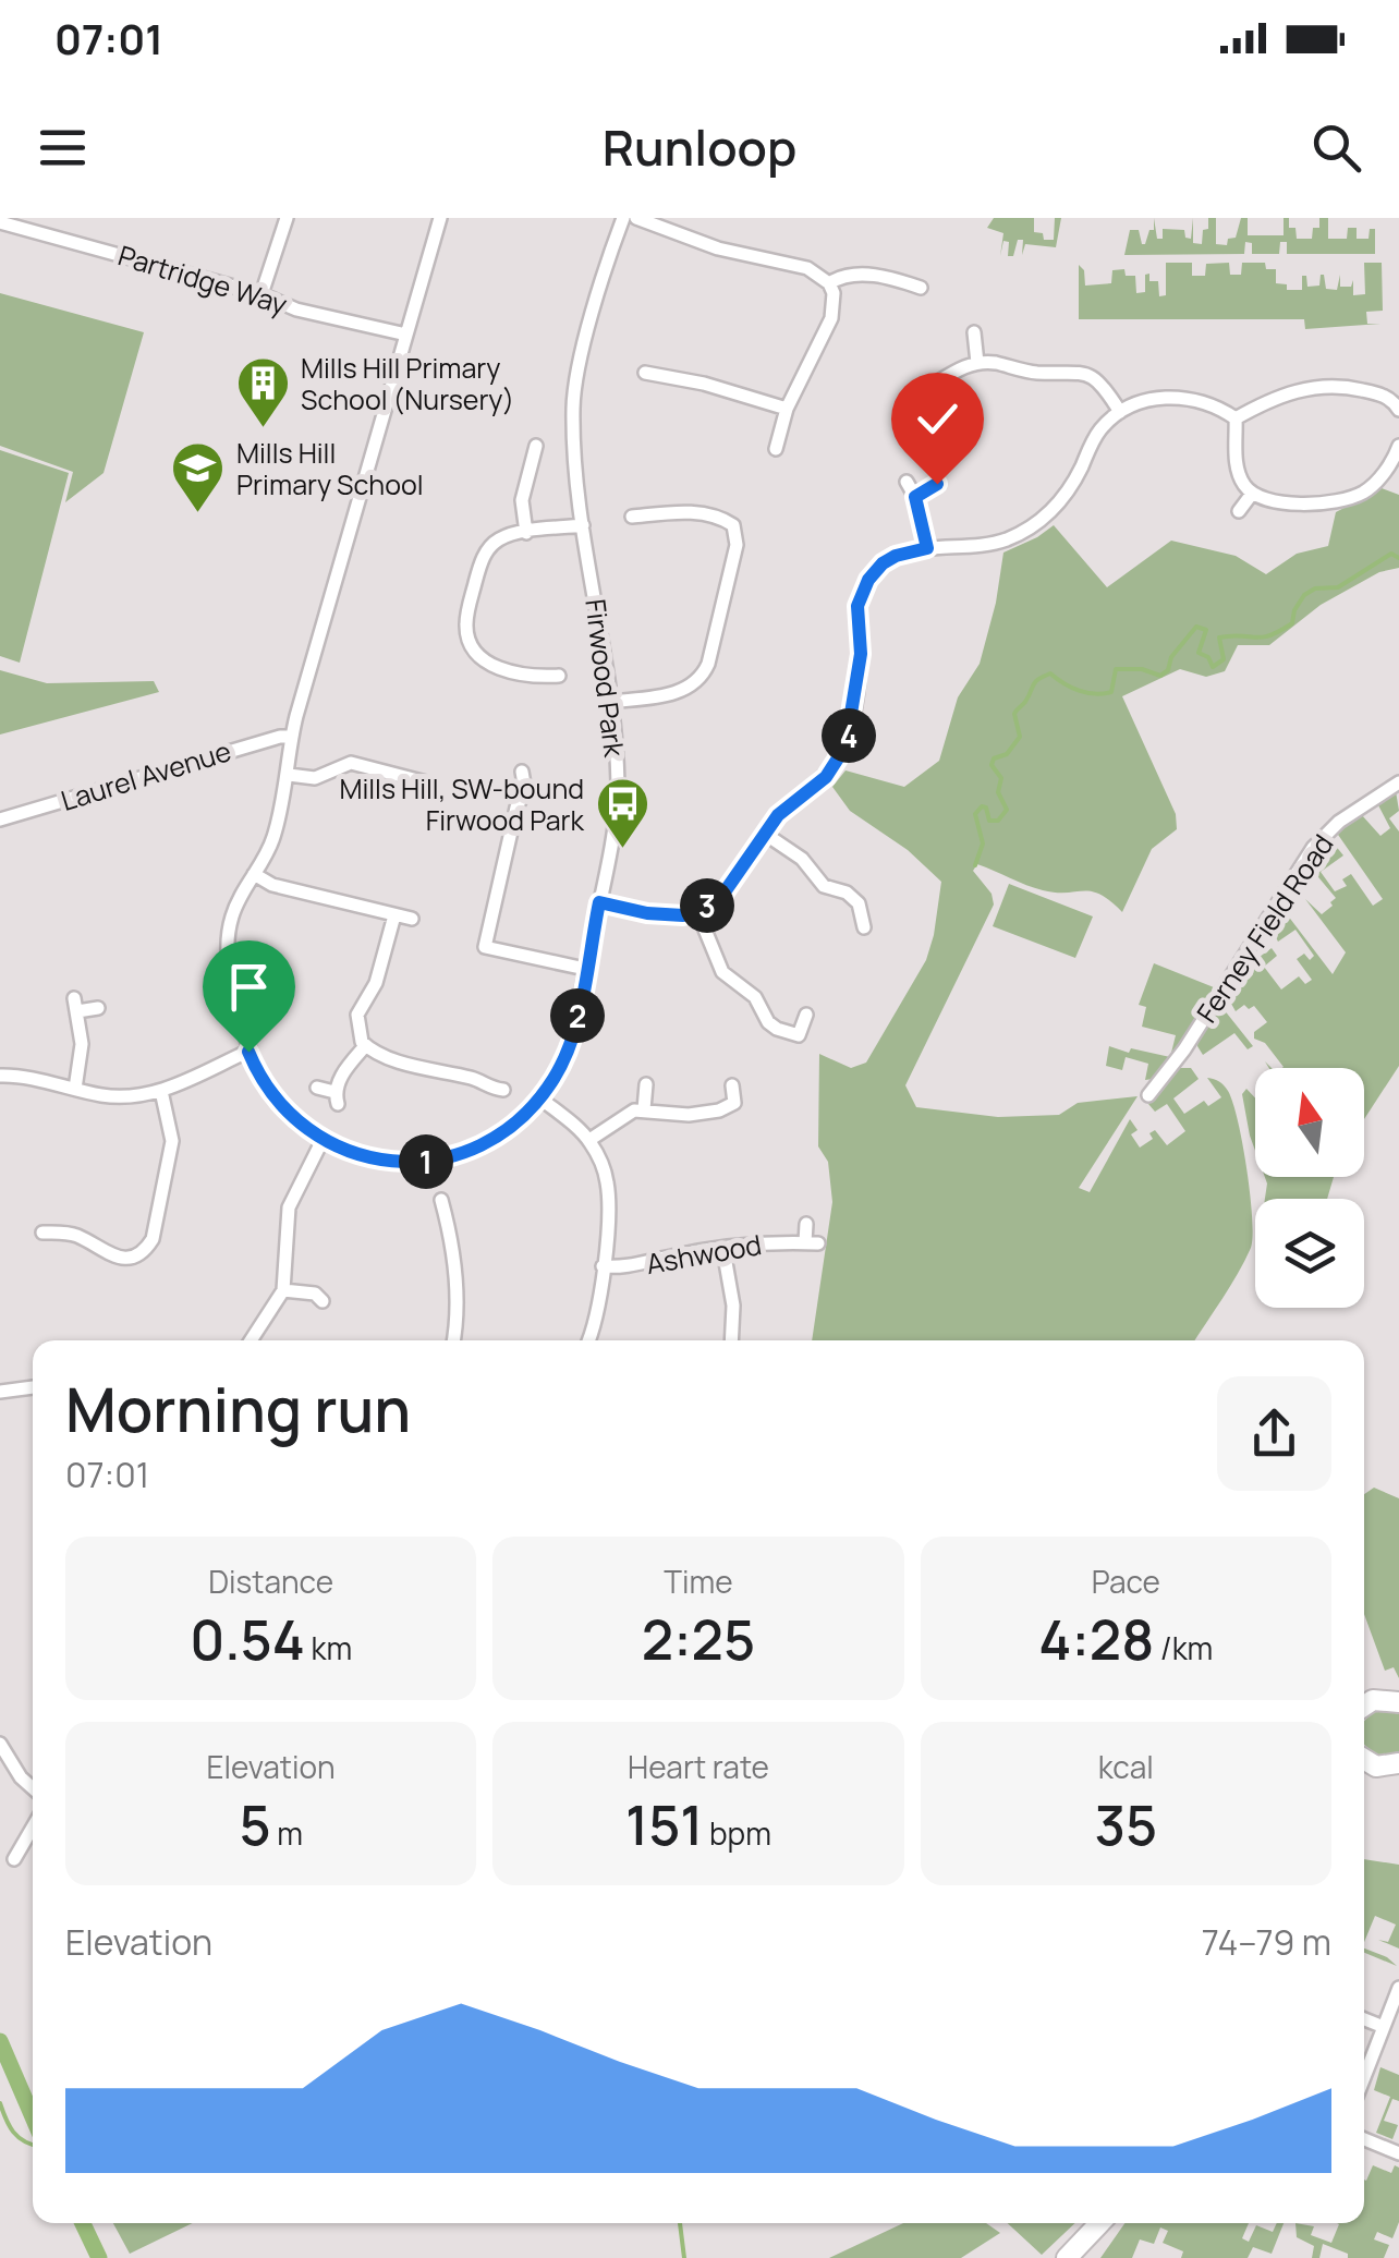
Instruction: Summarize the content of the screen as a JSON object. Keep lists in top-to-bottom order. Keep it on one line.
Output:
{"streets":{"street":["Partridge Way","Firwood Park","Laurel Avenue","Ferney Field Road","Ashwood"]},"crossings":[["Partridge Way","Firwood Park"],["Firwood Park","Laurel Avenue"]],"places":{"building":["Mills Hill Primary School (Nursery)"],"school or university":["Mills Hill Primary School"],"bus stop":["Mills Hill, SW-bound Firwood Park"]},"north":"top","page":{"status":"07:01","header":"Runloop","pins":["4","3","2","1"],"heading":["Morning run","07:01"],"stats":[["Distance","0.54 km"],["Time","2:25"],["Pace","4:28 /km"],["Elevation","5 m"],["Heart rate","151 bpm"],["kcal","35"]],"chart":["Elevation","74–79 m"]}}
